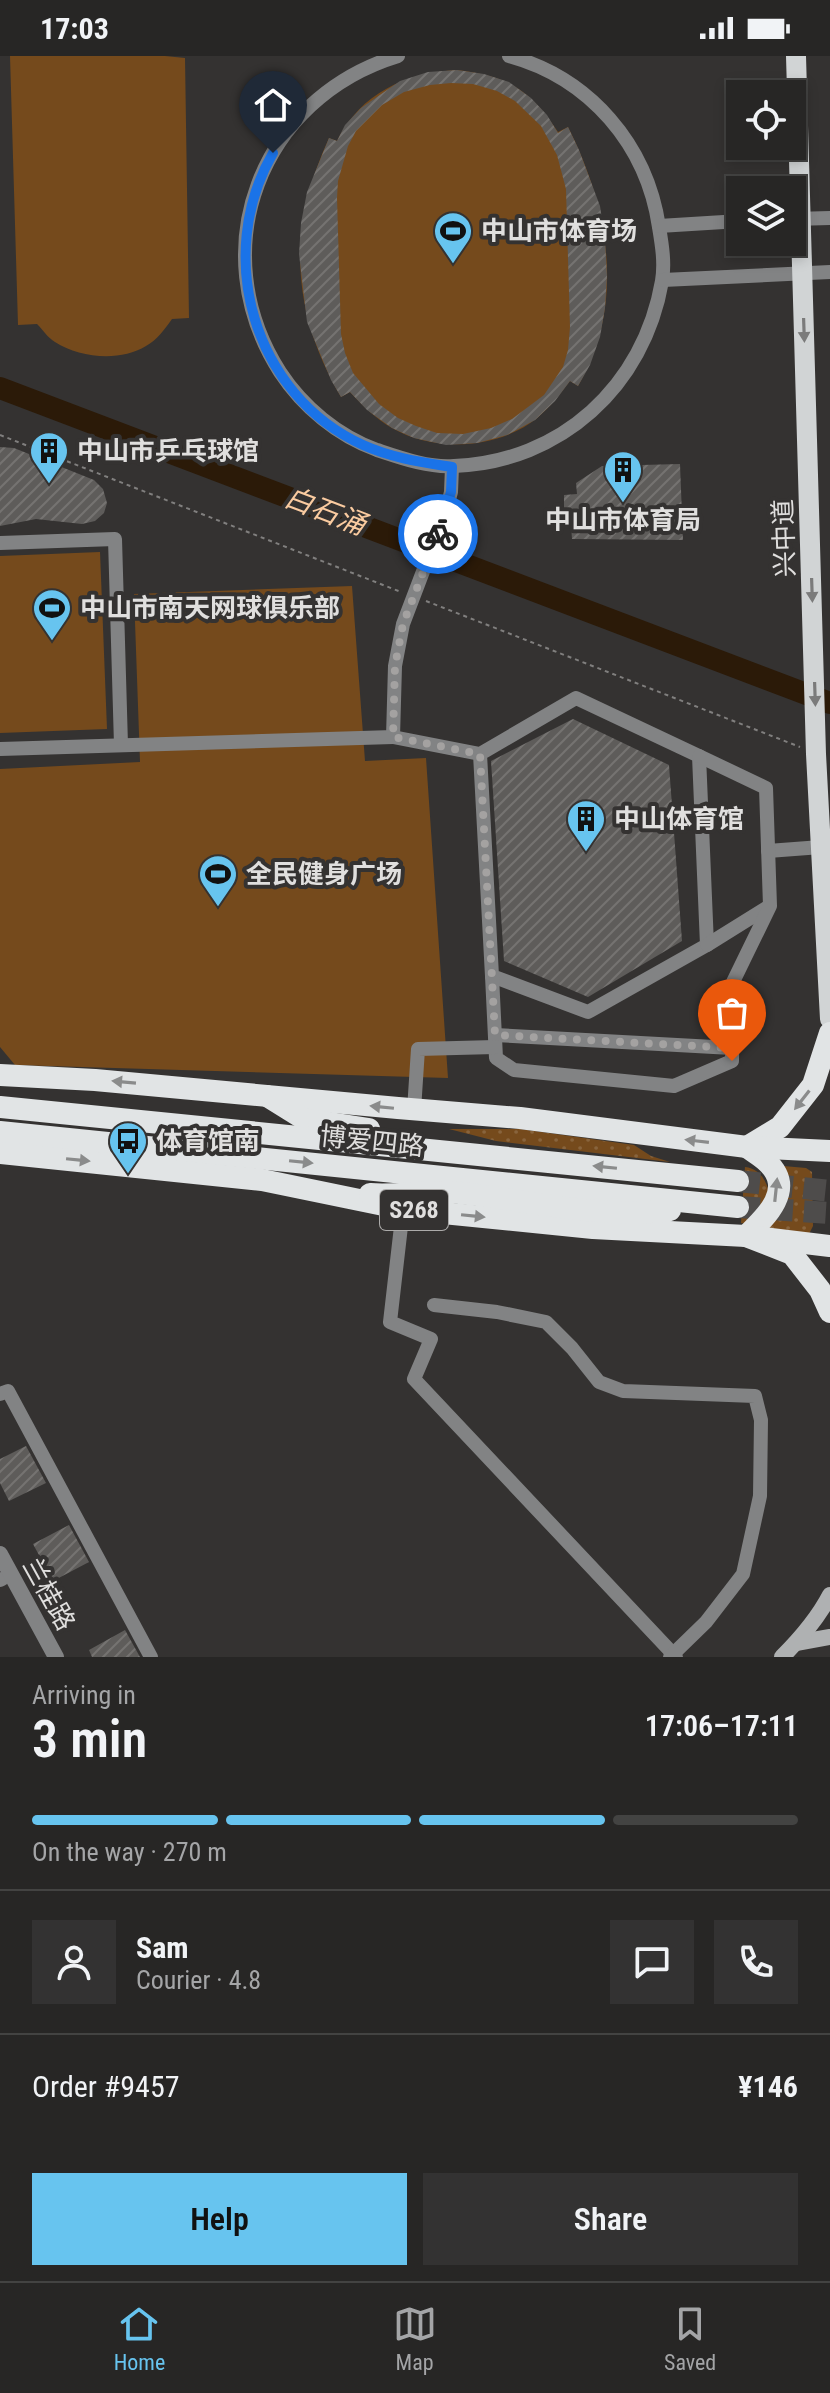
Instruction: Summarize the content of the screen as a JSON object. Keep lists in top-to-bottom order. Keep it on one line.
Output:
{"streets":{"highway":["博爱四路","S268"],"main road":["兴中道"],"street":["兰桂路"]},"one_way":["兴中道"],"water":["白石涌"],"places":{"sports":["中山市体育场","中山市南天网球俱乐部","全民健身广场"],"building":["中山市乒乓球馆","中山市体育局","中山体育馆"],"bus stop":["体育馆南"]},"page":{"status":"17:03","heading":["3 min","Arriving in","17:06–17:11"],"panel":["Sam","Courier · 4.8","Order #9457","¥146"],"bar":"On the way · 270 m","buttons":["Help","Share"],"tabs":["Home","Map","Saved"]}}
